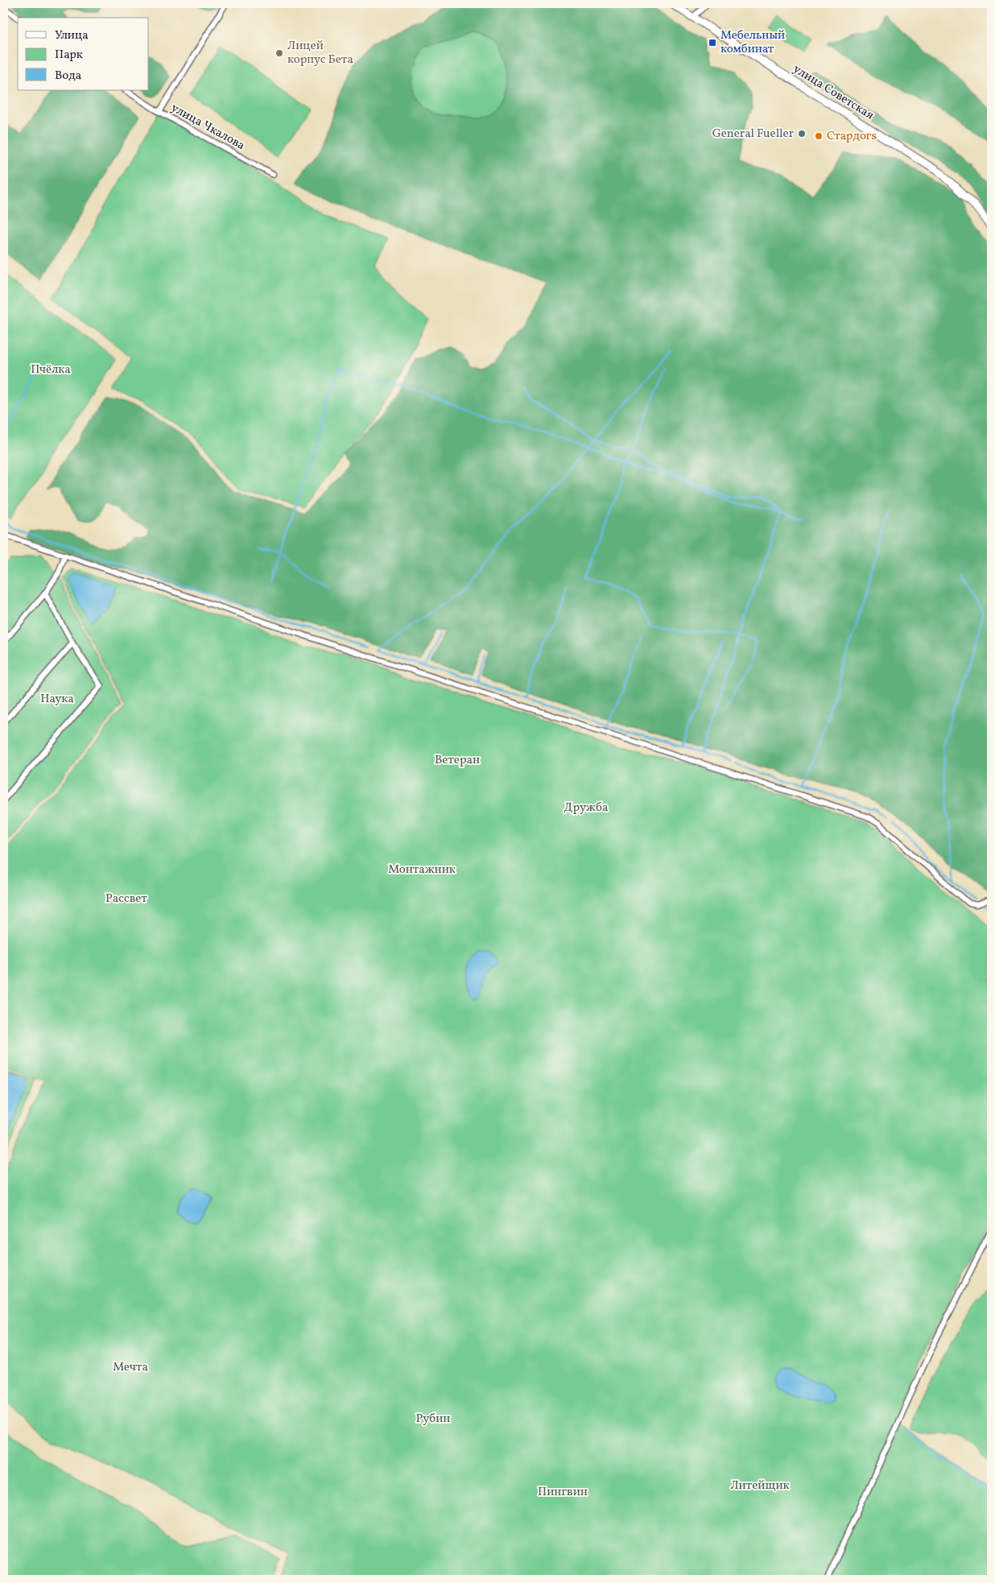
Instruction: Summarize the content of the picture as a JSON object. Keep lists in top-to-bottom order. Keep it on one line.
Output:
{"streets":{"street":["улица Советская","улица Чкалова"]},"parks":["Пчёлка","Наука","Ветеран","Дружба","Монтажник","Рассвет","Мечта","Рубин","Литейщик","Пингвин"],"places":{"transit":["Мебельный комбинат"],"other":["Лицей корпус Бета","General Fueller","Стардогs"]},"legend":["Улица","Парк","Вода"]}
